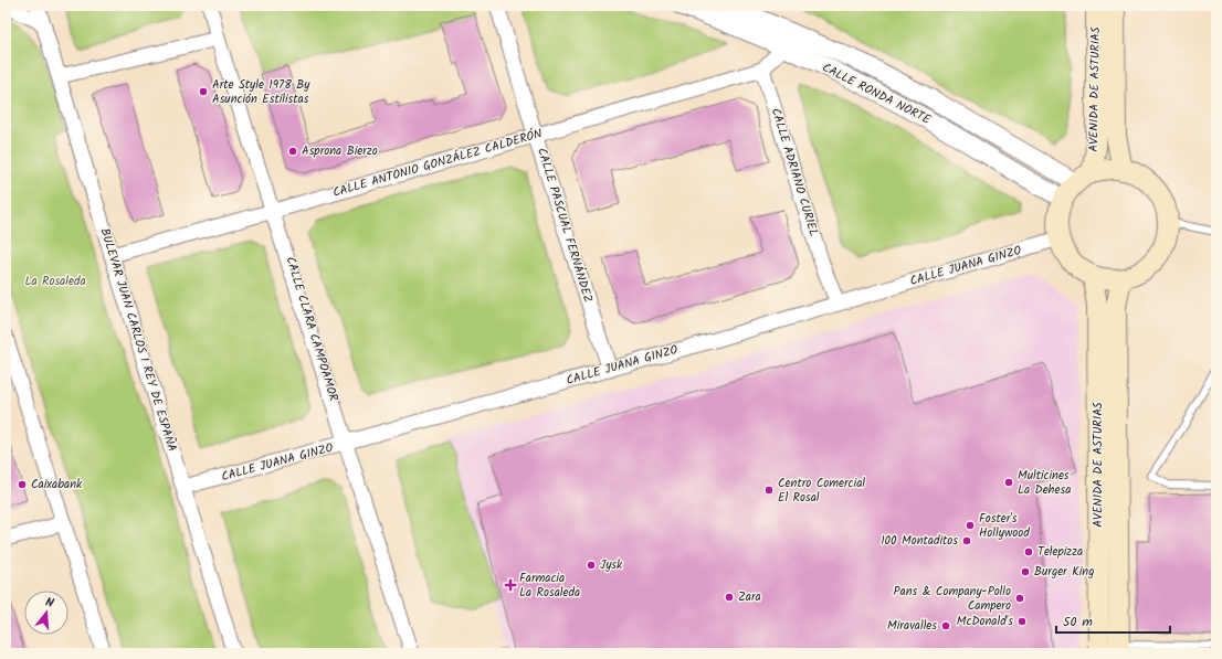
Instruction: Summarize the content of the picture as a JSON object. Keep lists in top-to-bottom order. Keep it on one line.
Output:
{"streets":{"main road":["AVENIDA DE ASTURIAS"],"street":["CALLE RONDA NORTE","CALLE ANTONIO GONZÁLEZ CALDERÓN","CALLE ADRIANO CURIEL","CALLE PASCUAL FERNÁNDEZ","CALLE JUANA GINZO","CALLE CLARA CAMPOAMOR","BULEVAR JUAN CARLOS I REY DE ESPAÑA"]},"crossings":[["AVENIDA DE ASTURIAS","CALLE RONDA NORTE"],["AVENIDA DE ASTURIAS","CALLE JUANA GINZO"],["CALLE RONDA NORTE","CALLE JUANA GINZO"],["CALLE ANTONIO GONZÁLEZ CALDERÓN","CALLE ADRIANO CURIEL"],["CALLE ANTONIO GONZÁLEZ CALDERÓN","CALLE PASCUAL FERNÁNDEZ"],["CALLE ANTONIO GONZÁLEZ CALDERÓN","CALLE CLARA CAMPOAMOR"],["CALLE ANTONIO GONZÁLEZ CALDERÓN","BULEVAR JUAN CARLOS I REY DE ESPAÑA"],["CALLE ADRIANO CURIEL","CALLE JUANA GINZO"],["CALLE PASCUAL FERNÁNDEZ","CALLE JUANA GINZO"],["CALLE JUANA GINZO","CALLE CLARA CAMPOAMOR"],["CALLE JUANA GINZO","BULEVAR JUAN CARLOS I REY DE ESPAÑA"]],"parks":["La Rosaleda"],"places":{"other":["Arte Style 1978 By Asunción Estilistas","Asprona Bierzo","Multicines La Dehesa","Caixabank","Centro Comercial El Rosal","Foster's Hollywood","100 Montaditos","Telepizza","Jysk","Burger King","Zara","Pans & Company-Pollo Campero","McDonald's","Miravalles"],"health":["Farmacia La Rosaleda"]},"scale_bar":"50 m","north":"top"}
